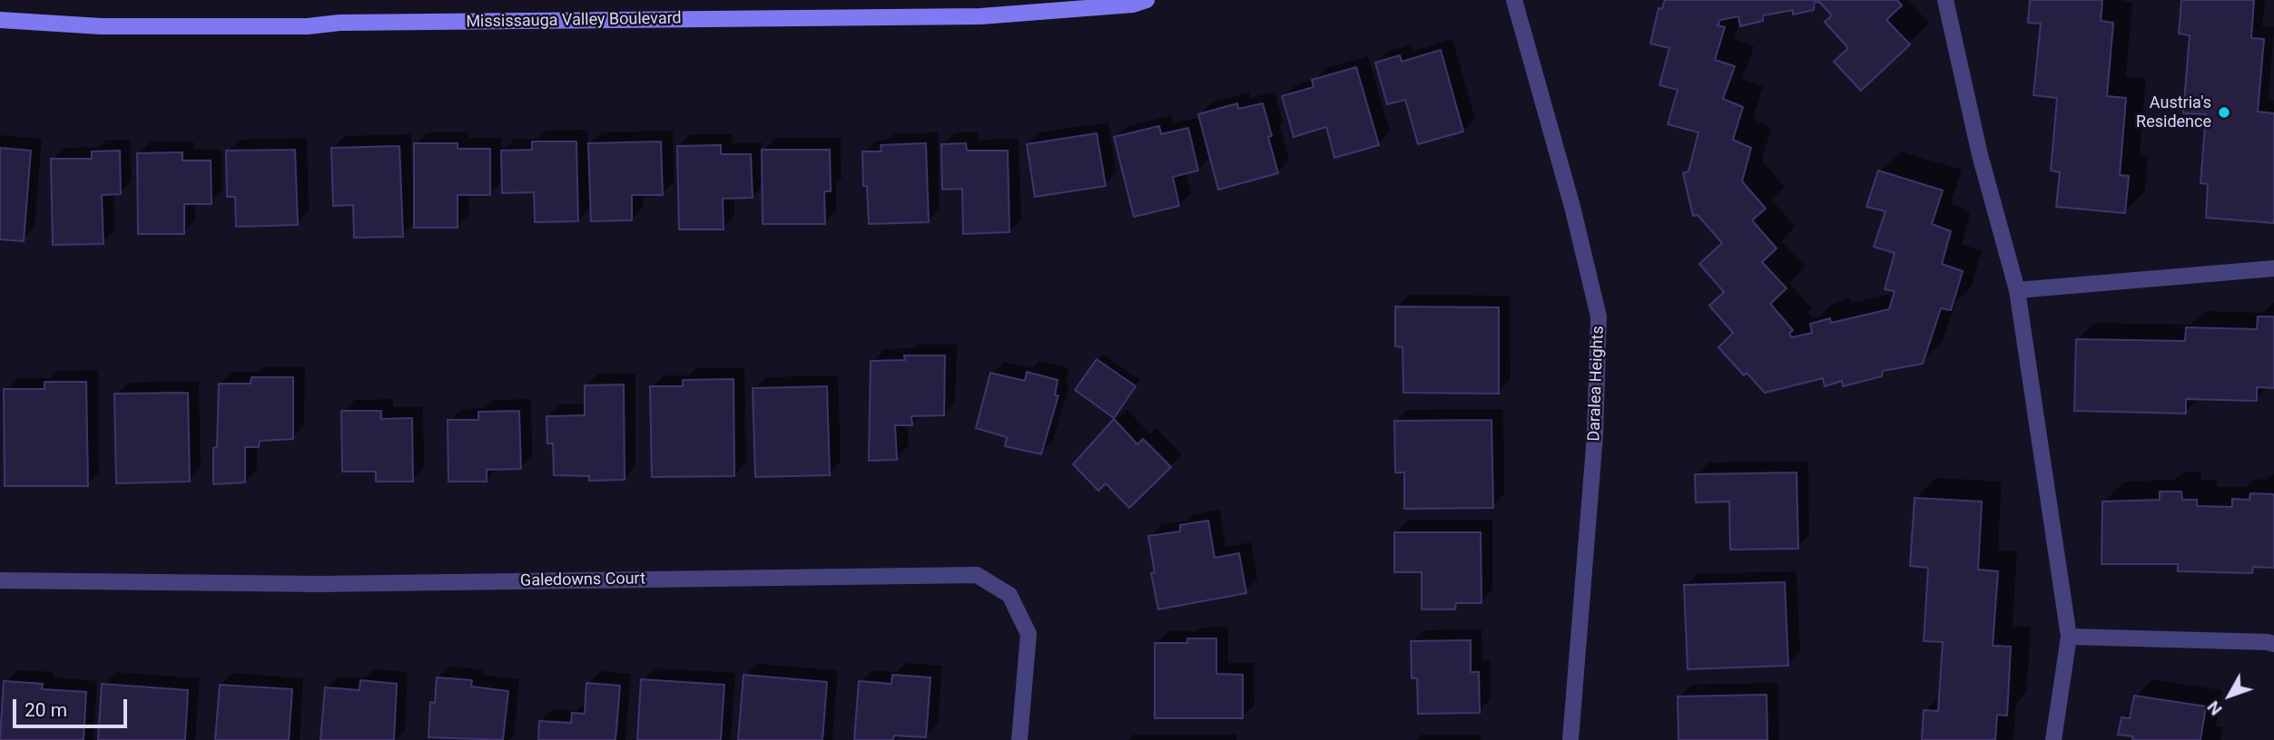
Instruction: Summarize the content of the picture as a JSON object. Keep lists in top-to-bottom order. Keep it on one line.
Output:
{"streets":{"street":["Mississauga Valley Boulevard","Daralea Heights","Galedowns Court"]},"places":["Austria's Residence"],"scale_bar":"20 m","north":"bottom left"}
